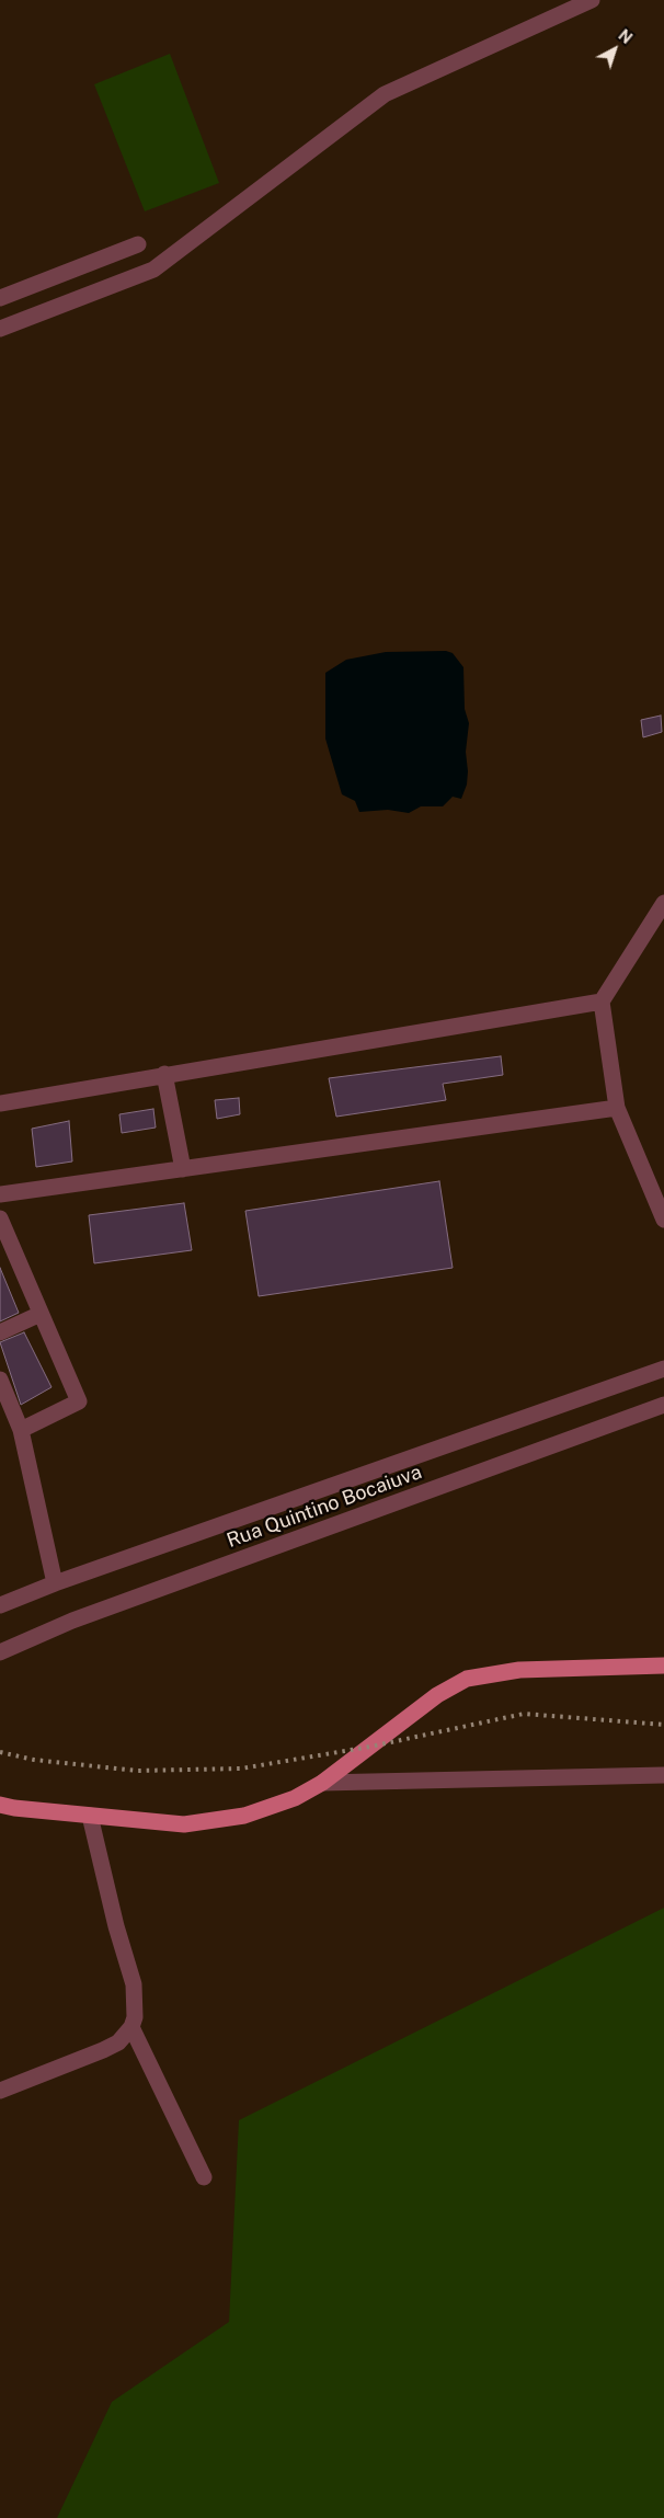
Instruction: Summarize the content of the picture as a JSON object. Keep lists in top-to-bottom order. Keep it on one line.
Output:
{"streets":{"street":["Rua Quintino Bocaiuva"]},"north":"top right"}
